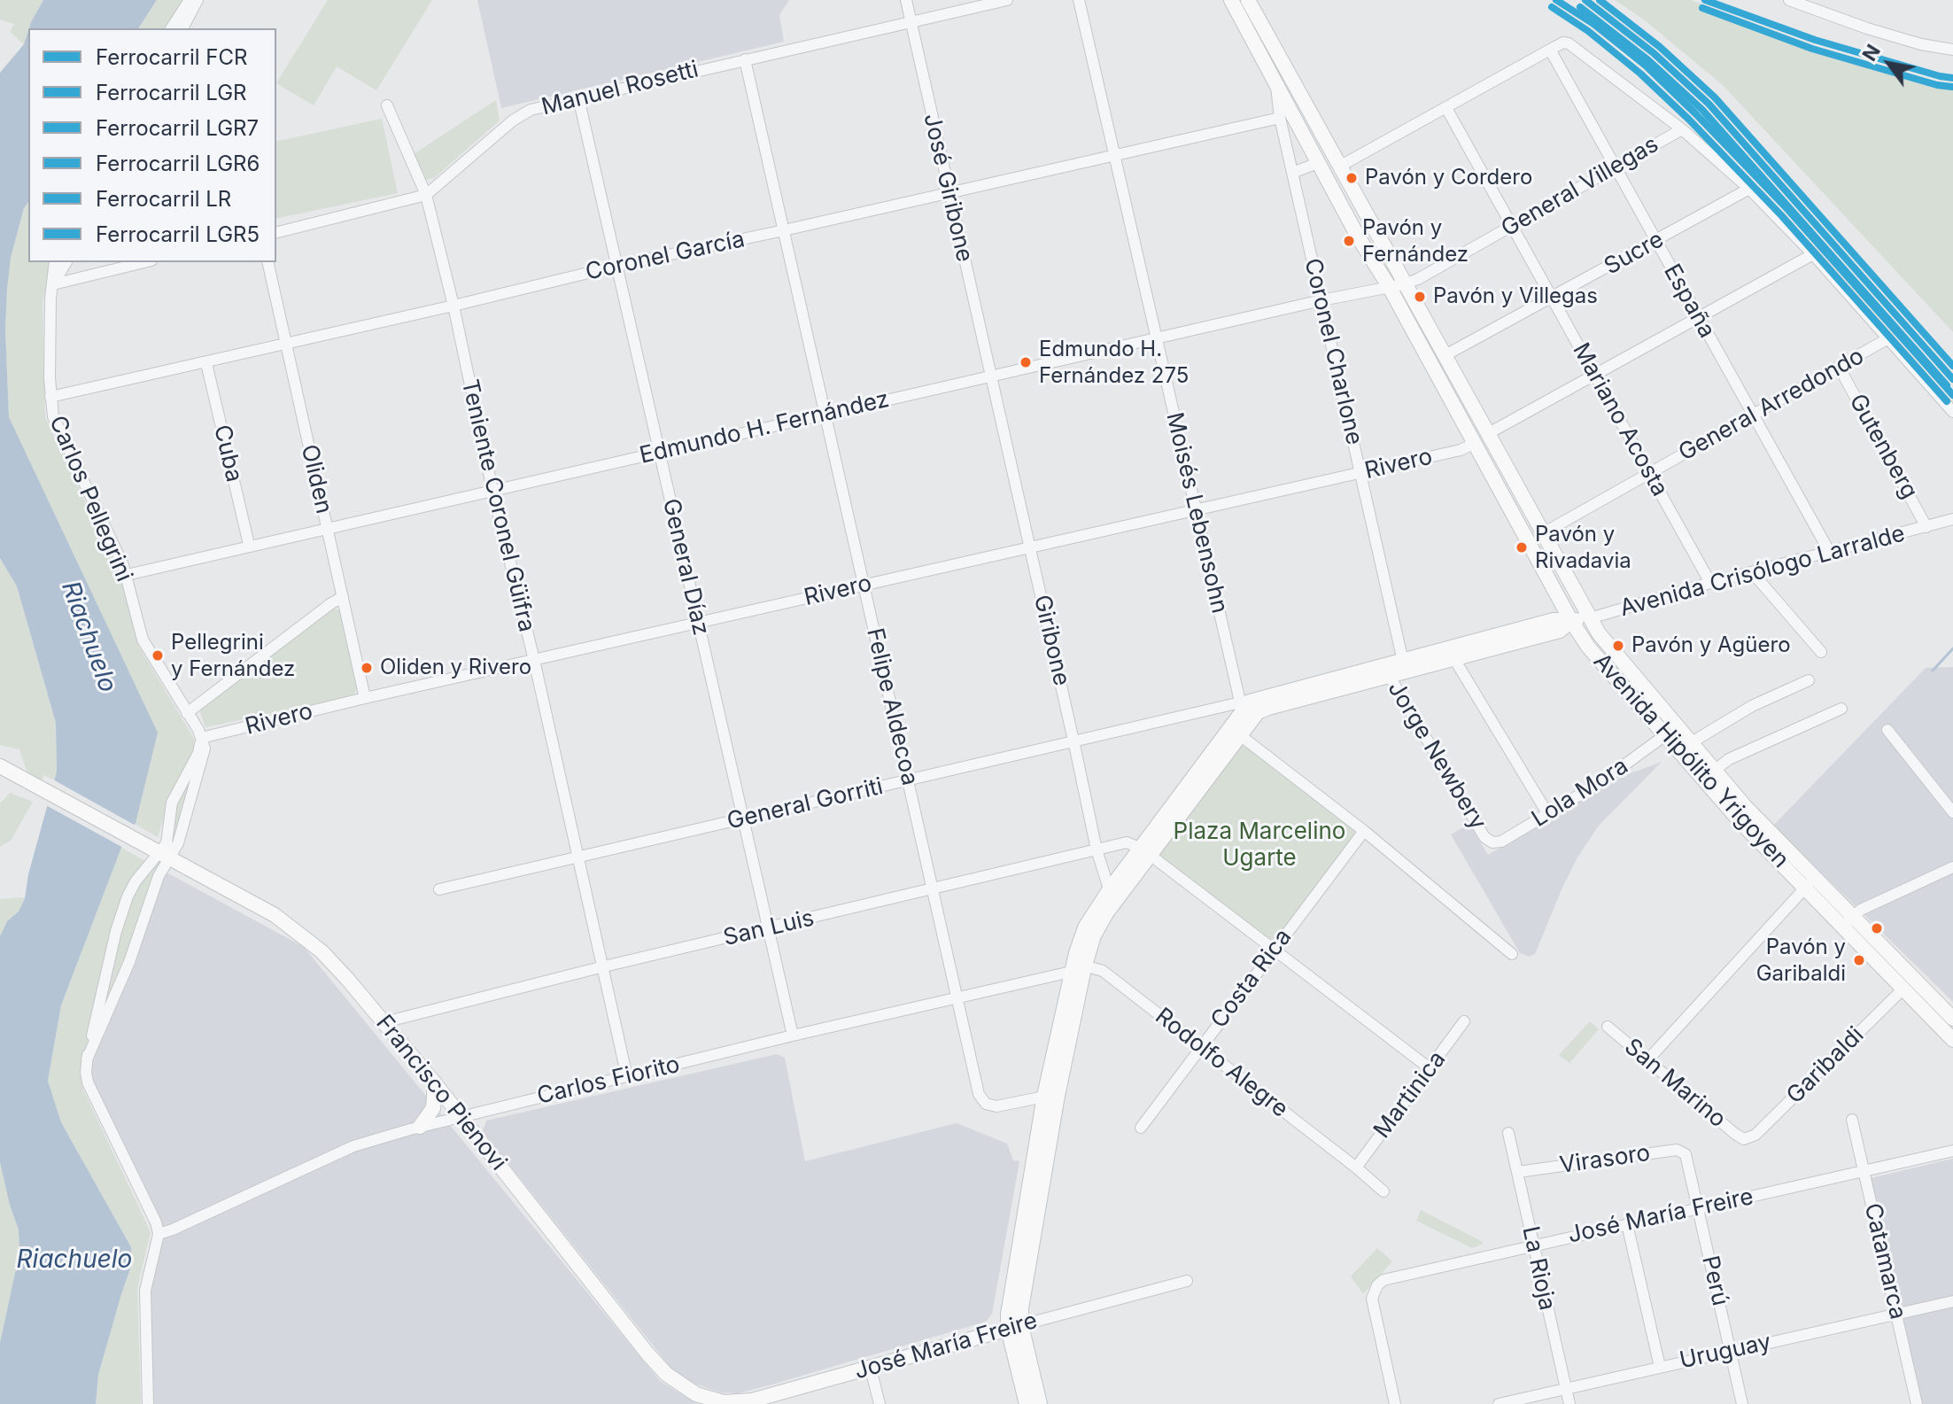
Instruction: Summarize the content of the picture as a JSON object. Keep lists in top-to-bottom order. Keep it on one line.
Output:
{"streets":{"main road":["Avenida Crisólogo Larralde","Avenida Hipólito Yrigoyen","Francisco Pienovi","José María Freire"],"street":["Manuel Rosetti","General Villegas","José Giribone","Sucre","Coronel García","España","Coronel Charlone","General Arredondo","Mariano Acosta","Edmundo H. Fernández","Gutenberg","Cuba","Rivero","Oliden","Carlos Pellegrini","Teniente Coronel Güifra","Moisés Lebensohn","General Díaz","Giribone","Felipe Aldecoa","Jorge Newbery","Lola Mora","General Gorriti","San Luis","Costa Rica","Rodolfo Alegre","Garibaldi","Carlos Fiorito","San Marino","Martinica","Virasoro","Catamarca","La Rioja","Perú","Uruguay"]},"crossings":[["Manuel Rosetti","José Giribone"],["Manuel Rosetti","Teniente Coronel Güifra"],["Manuel Rosetti","General Díaz"],["Manuel Rosetti","Felipe Aldecoa"],["General Villegas","España"],["General Villegas","Mariano Acosta"],["General Villegas","Edmundo H. Fernández"],["General Villegas","Avenida Hipólito Yrigoyen"],["José Giribone","Coronel García"],["José Giribone","Edmundo H. Fernández"],["José Giribone","Giribone"],["Sucre","España"],["Sucre","Mariano Acosta"],["Sucre","Avenida Hipólito Yrigoyen"],["Coronel García","Coronel Charlone"],["Coronel García","Cuba"],["Coronel García","Oliden"],["Coronel García","Carlos Pellegrini"],["Coronel García","Teniente Coronel Güifra"],["Coronel García","Moisés Lebensohn"],["Coronel García","General Díaz"],["Coronel García","Felipe Aldecoa"],["España","General Arredondo"],["España","Rivero"],["España","Avenida Crisólogo Larralde"],["Coronel Charlone","Edmundo H. Fernández"],["Coronel Charlone","Rivero"],["Coronel Charlone","Avenida Crisólogo Larralde"],["Coronel Charlone","Avenida Hipólito Yrigoyen"],["General Arredondo","Mariano Acosta"],["General Arredondo","Gutenberg"],["General Arredondo","Avenida Hipólito Yrigoyen"],["Mariano Acosta","Rivero"],["Mariano Acosta","Avenida Crisólogo Larralde"],["Edmundo H. Fernández","Cuba"],["Edmundo H. Fernández","Oliden"],["Edmundo H. Fernández","Carlos Pellegrini"],["Edmundo H. Fernández","Teniente Coronel Güifra"],["Edmundo H. Fernández","Moisés Lebensohn"],["Edmundo H. Fernández","General Díaz"],["Edmundo H. Fernández","Giribone"],["Edmundo H. Fernández","Felipe Aldecoa"],["Edmundo H. Fernández","Avenida Hipólito Yrigoyen"],["Gutenberg","Avenida Crisólogo Larralde"],["Rivero","Oliden"],["Rivero","Carlos Pellegrini"],["Rivero","Teniente Coronel Güifra"],["Rivero","Moisés Lebensohn"],["Rivero","General Díaz"],["Rivero","Giribone"],["Rivero","Felipe Aldecoa"],["Rivero","Avenida Hipólito Yrigoyen"],["Teniente Coronel Güifra","General Gorriti"],["Teniente Coronel Güifra","San Luis"],["Teniente Coronel Güifra","Carlos Fiorito"],["Moisés Lebensohn","General Gorriti"],["General Díaz","General Gorriti"],["General Díaz","San Luis"],["General Díaz","Carlos Fiorito"],["Avenida Crisólogo Larralde","Avenida Hipólito Yrigoyen"],["Giribone","General Gorriti"],["Giribone","San Luis"],["Felipe Aldecoa","General Gorriti"],["Felipe Aldecoa","San Luis"],["Felipe Aldecoa","Carlos Fiorito"],["Jorge Newbery","Lola Mora"],["Avenida Hipólito Yrigoyen","Lola Mora"],["Avenida Hipólito Yrigoyen","Garibaldi"],["San Luis","Francisco Pienovi"],["Costa Rica","Rodolfo Alegre"],["Rodolfo Alegre","Carlos Fiorito"],["Rodolfo Alegre","Martinica"],["Garibaldi","San Marino"],["Carlos Fiorito","Francisco Pienovi"],["Francisco Pienovi","José María Freire"],["Virasoro","La Rioja"],["Virasoro","Perú"],["José María Freire","Catamarca"],["José María Freire","La Rioja"],["José María Freire","Perú"],["Catamarca","Uruguay"],["La Rioja","Uruguay"],["Perú","Uruguay"]],"water":["Riachuelo"],"parks":["Plaza Marcelino Ugarte"],"places":["Pavón y Cordero","Pavón y Fernández","Pavón y Villegas","Edmundo H. Fernández 275","Pavón y Rivadavia","Pavón y Agüero","Pellegrini y Fernández","Oliden y Rivero","Pavón y Garibaldi"],"lines":["rail line FCR","rail line LGR7","rail line LR","rail line LGR5","rail line LGR","rail line LGR6"],"legend":["Ferrocarril FCR","Ferrocarril LGR","Ferrocarril LGR7","Ferrocarril LGR6","Ferrocarril LR","Ferrocarril LGR5"],"north":"top left"}
